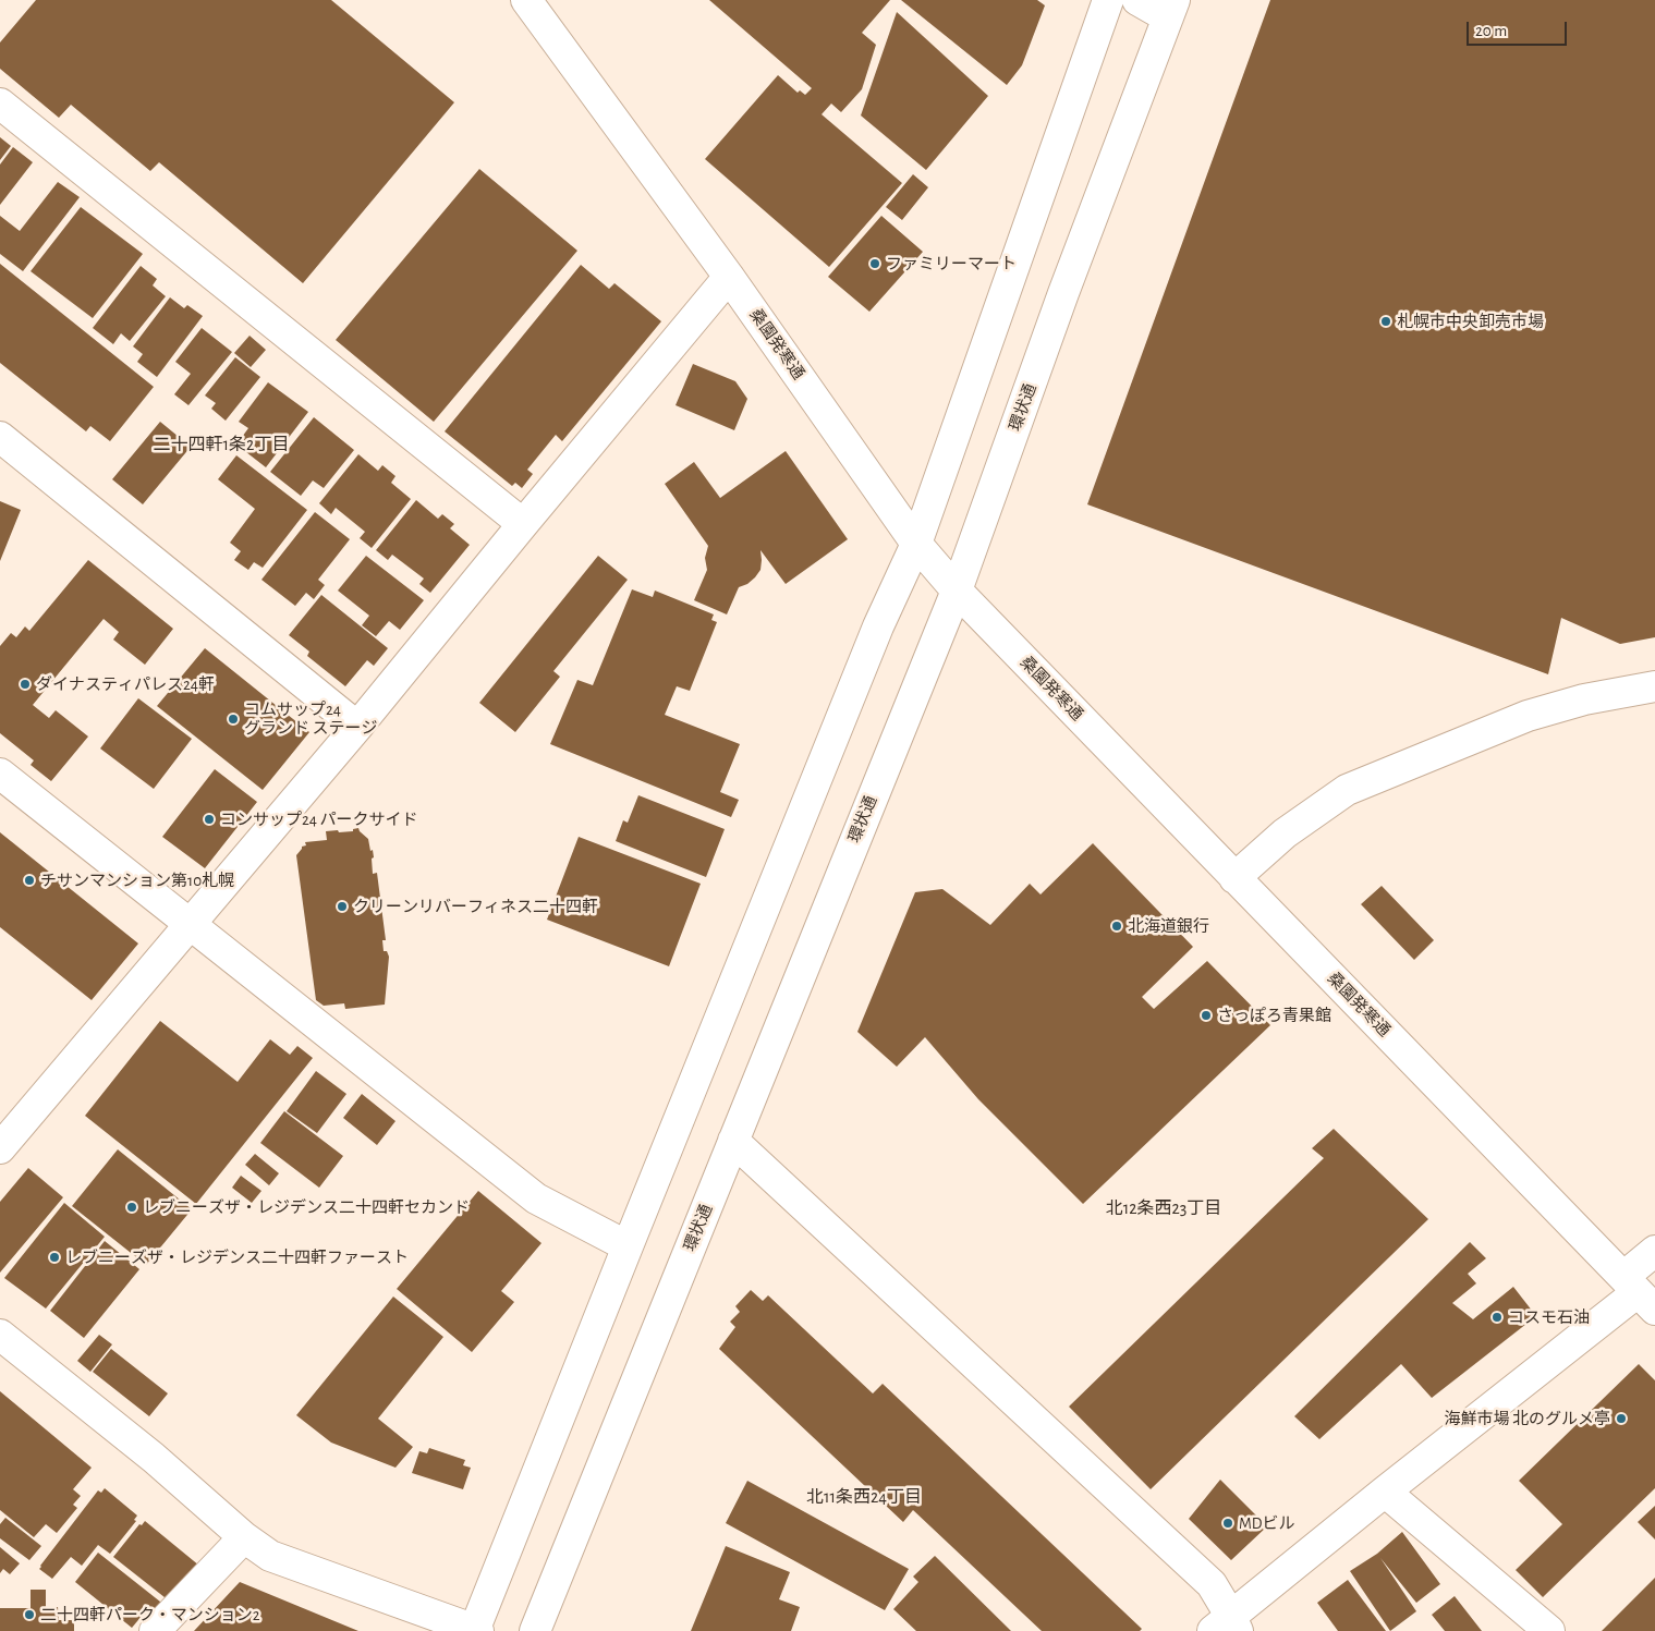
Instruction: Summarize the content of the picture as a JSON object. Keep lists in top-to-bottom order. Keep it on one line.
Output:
{"streets":{"street":["桑園発寒通","環状通"]},"crossings":[["桑園発寒通","環状通"]],"districts":["二十四軒1条2丁目","北12条西23丁目","北11条西24丁目"],"places":["ファミリーマート","札幌市中央卸売市場","ダイナスティパレス24軒","コムサップ24 グランド ステージ","コンサップ24 パークサイド","チサンマンション第10札幌","クリーンリバーフィネス二十四軒","北海道銀行","さっぽろ青果館","レブニーズザ・レジデンス二十四軒セカンド","レブニーズザ・レジデンス二十四軒ファースト","コスモ石油","海鮮市場 北のグルメ亭","MDビル","二十四軒パーク・マンション2"],"scale_bar":"20 m"}
